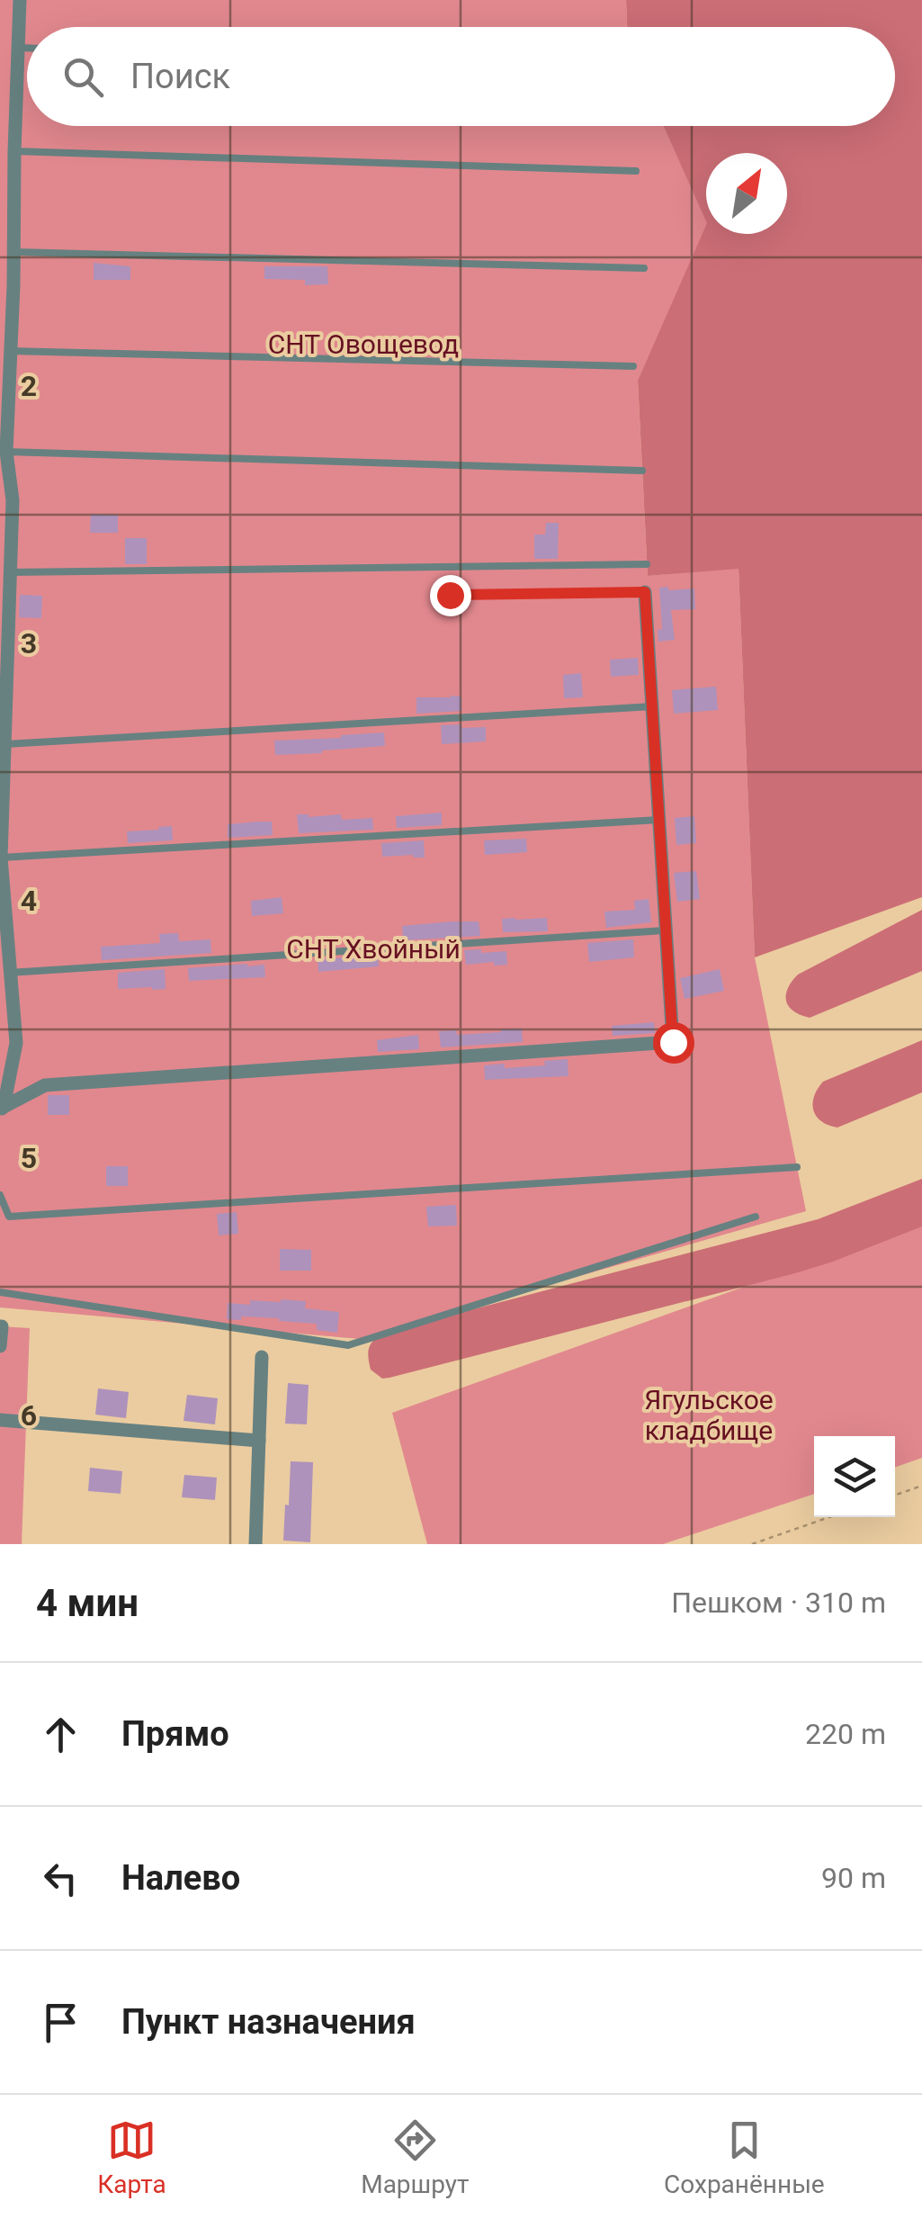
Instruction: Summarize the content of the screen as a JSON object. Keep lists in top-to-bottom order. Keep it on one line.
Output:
{"parks":["СНТ Овощевод","СНТ Хвойный","Ягульское кладбище"],"north":"top right","page":{"search":"Поиск","heading":["4 мин","Пешком · 310 m"],"list":[["Прямо","220 m"],["Налево","90 m"],"Пункт назначения"],"nav":["Карта","Маршрут","Сохранённые"]},"grid":{"rows":["2","3","4","5","6"]}}
